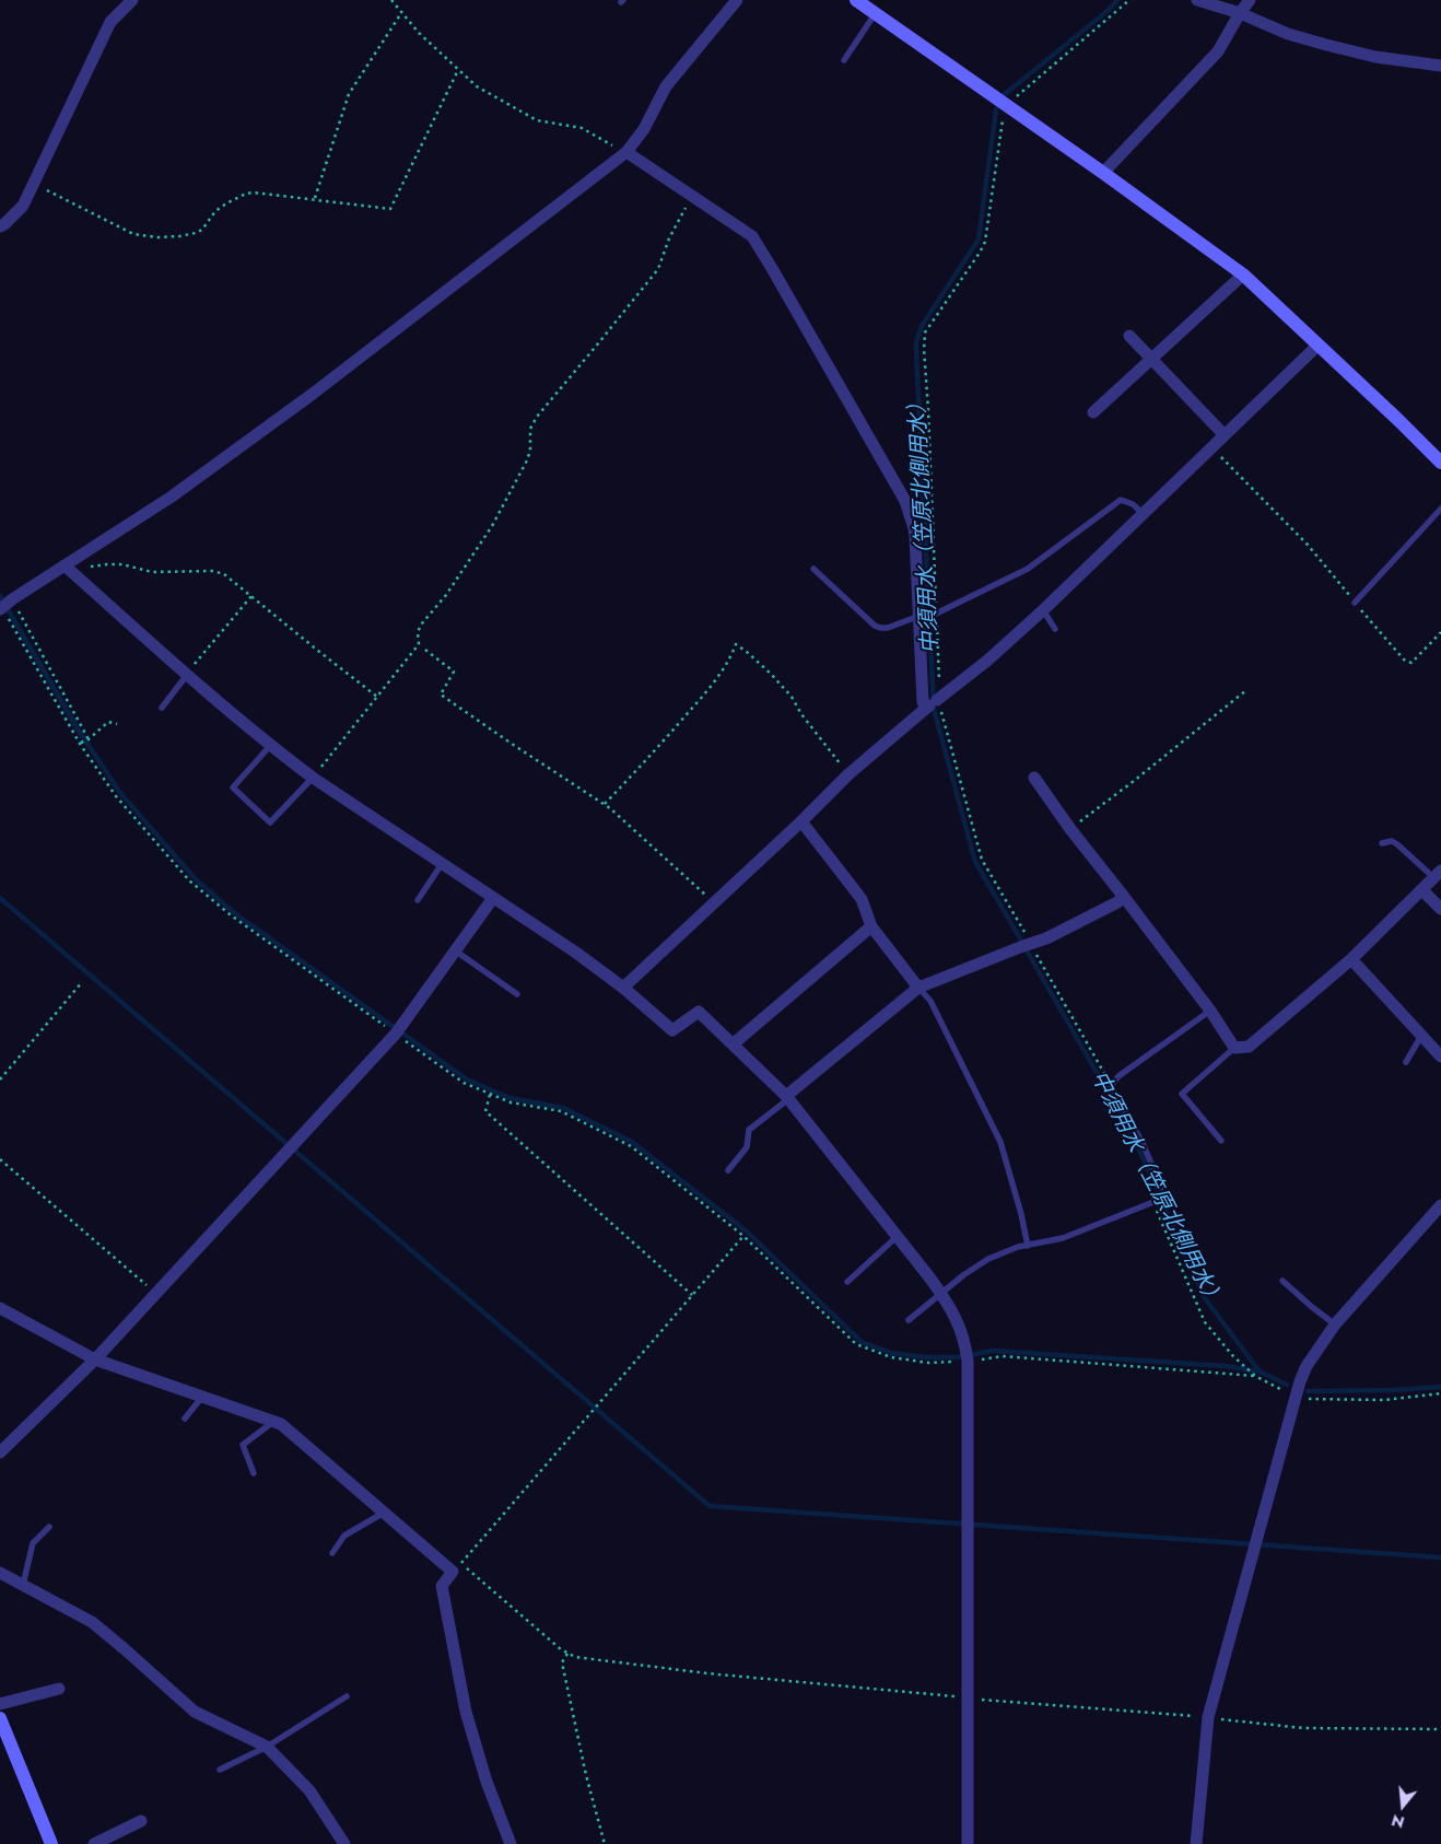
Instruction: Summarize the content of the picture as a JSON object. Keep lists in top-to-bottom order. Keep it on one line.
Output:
{"water":["中須用水（笠原北側用水）"],"north":"bottom"}
